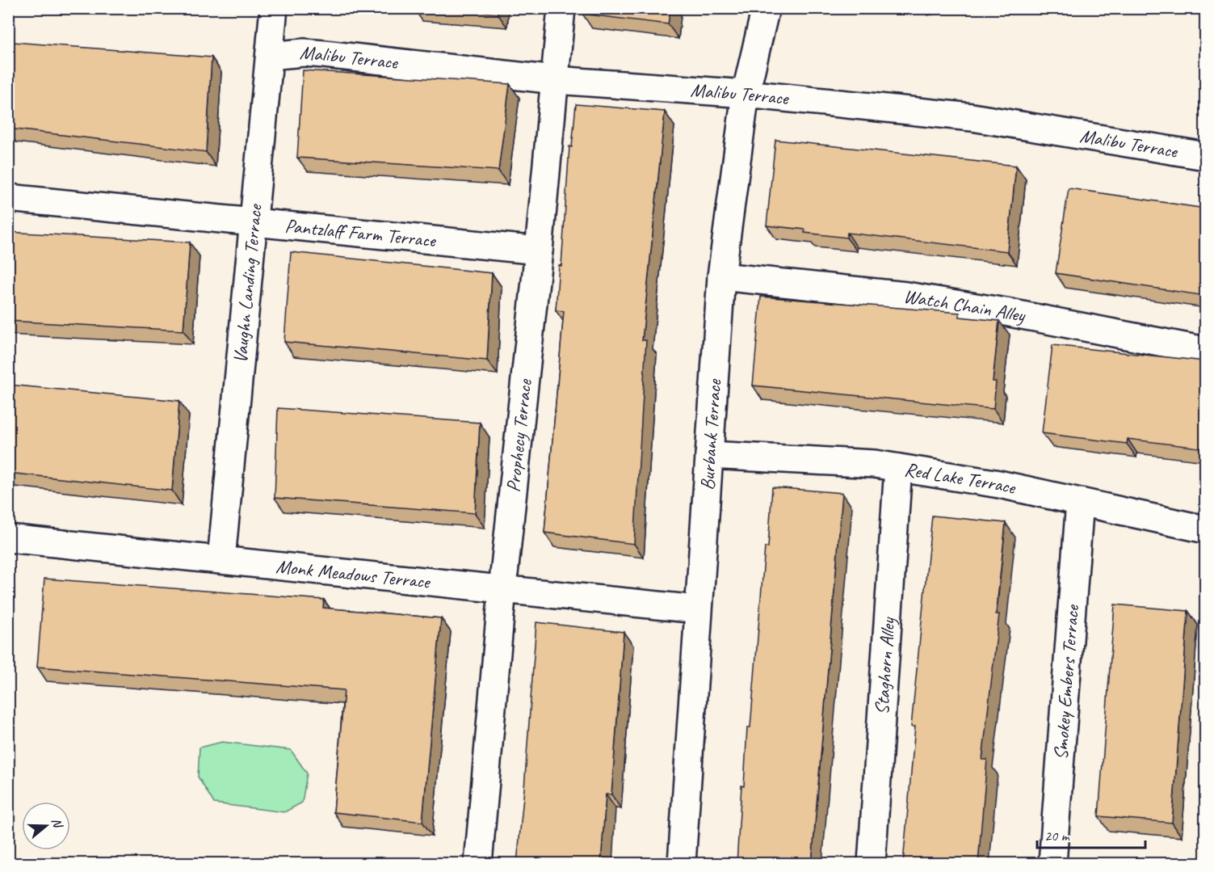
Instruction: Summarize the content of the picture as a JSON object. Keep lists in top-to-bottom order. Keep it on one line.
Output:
{"streets":{"street":["Malibu Terrace","Pantzlaff Farm Terrace","Vaughn Landing Terrace","Watch Chain Alley","Burbank Terrace","Prophecy Terrace","Red Lake Terrace","Monk Meadows Terrace","Staghorn Alley","Smokey Embers Terrace"]},"crossings":[["Malibu Terrace","Vaughn Landing Terrace"],["Malibu Terrace","Burbank Terrace"],["Malibu Terrace","Prophecy Terrace"],["Pantzlaff Farm Terrace","Vaughn Landing Terrace"],["Pantzlaff Farm Terrace","Prophecy Terrace"],["Vaughn Landing Terrace","Monk Meadows Terrace"],["Watch Chain Alley","Burbank Terrace"],["Burbank Terrace","Red Lake Terrace"],["Burbank Terrace","Monk Meadows Terrace"],["Prophecy Terrace","Monk Meadows Terrace"],["Red Lake Terrace","Staghorn Alley"],["Red Lake Terrace","Smokey Embers Terrace"]],"scale_bar":"20 m","north":"right"}
